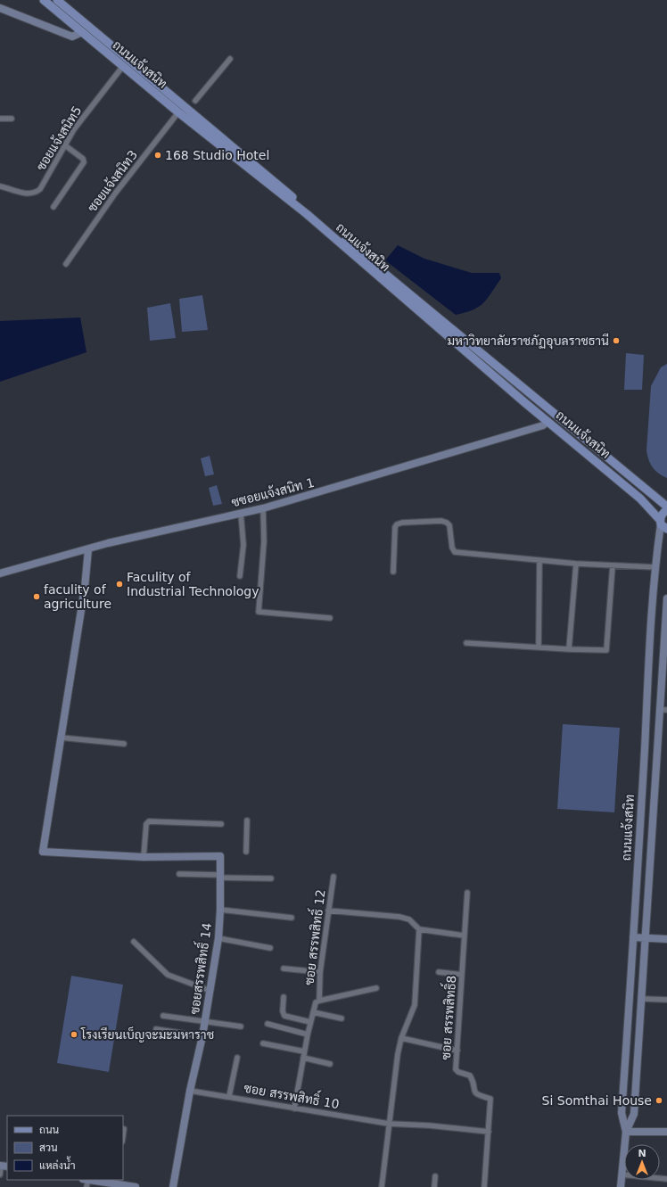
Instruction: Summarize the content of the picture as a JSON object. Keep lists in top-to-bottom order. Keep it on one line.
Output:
{"streets":{"main road":["ถนนแจ้งสนิท"],"street":["ซอยแจ้งสนิท5","ซอยแจ้งสนิท3","ซซอยแจ้งสนิท 1","ซอย สรรพสิทธิ์ 12","ซอยสรรพสิทธิ์ 14","ซอย สรรพสิทธิ์8","ซอย สรรพสิทธิ์ 10"]},"crossings":[["ถนนแจ้งสนิท","ซอยแจ้งสนิท5"],["ถนนแจ้งสนิท","ซอยแจ้งสนิท3"],["ถนนแจ้งสนิท","ซซอยแจ้งสนิท 1"],["ซอย สรรพสิทธิ์ 12","ซอย สรรพสิทธิ์ 10"],["ซอยสรรพสิทธิ์ 14","ซอย สรรพสิทธิ์ 10"],["ซอย สรรพสิทธิ์8","ซอย สรรพสิทธิ์ 10"]],"places":["168 Studio Hotel","มหาวิทยาลัยราชภัฏอุบลราชธานี","Faculity of Industrial Technology","faculity of agriculture","โรงเรียนเบ็ญจะมะมหาราช","Si Somthai House"],"legend":["ถนน","สวน","แหล่งน้ำ"],"north":"top"}
